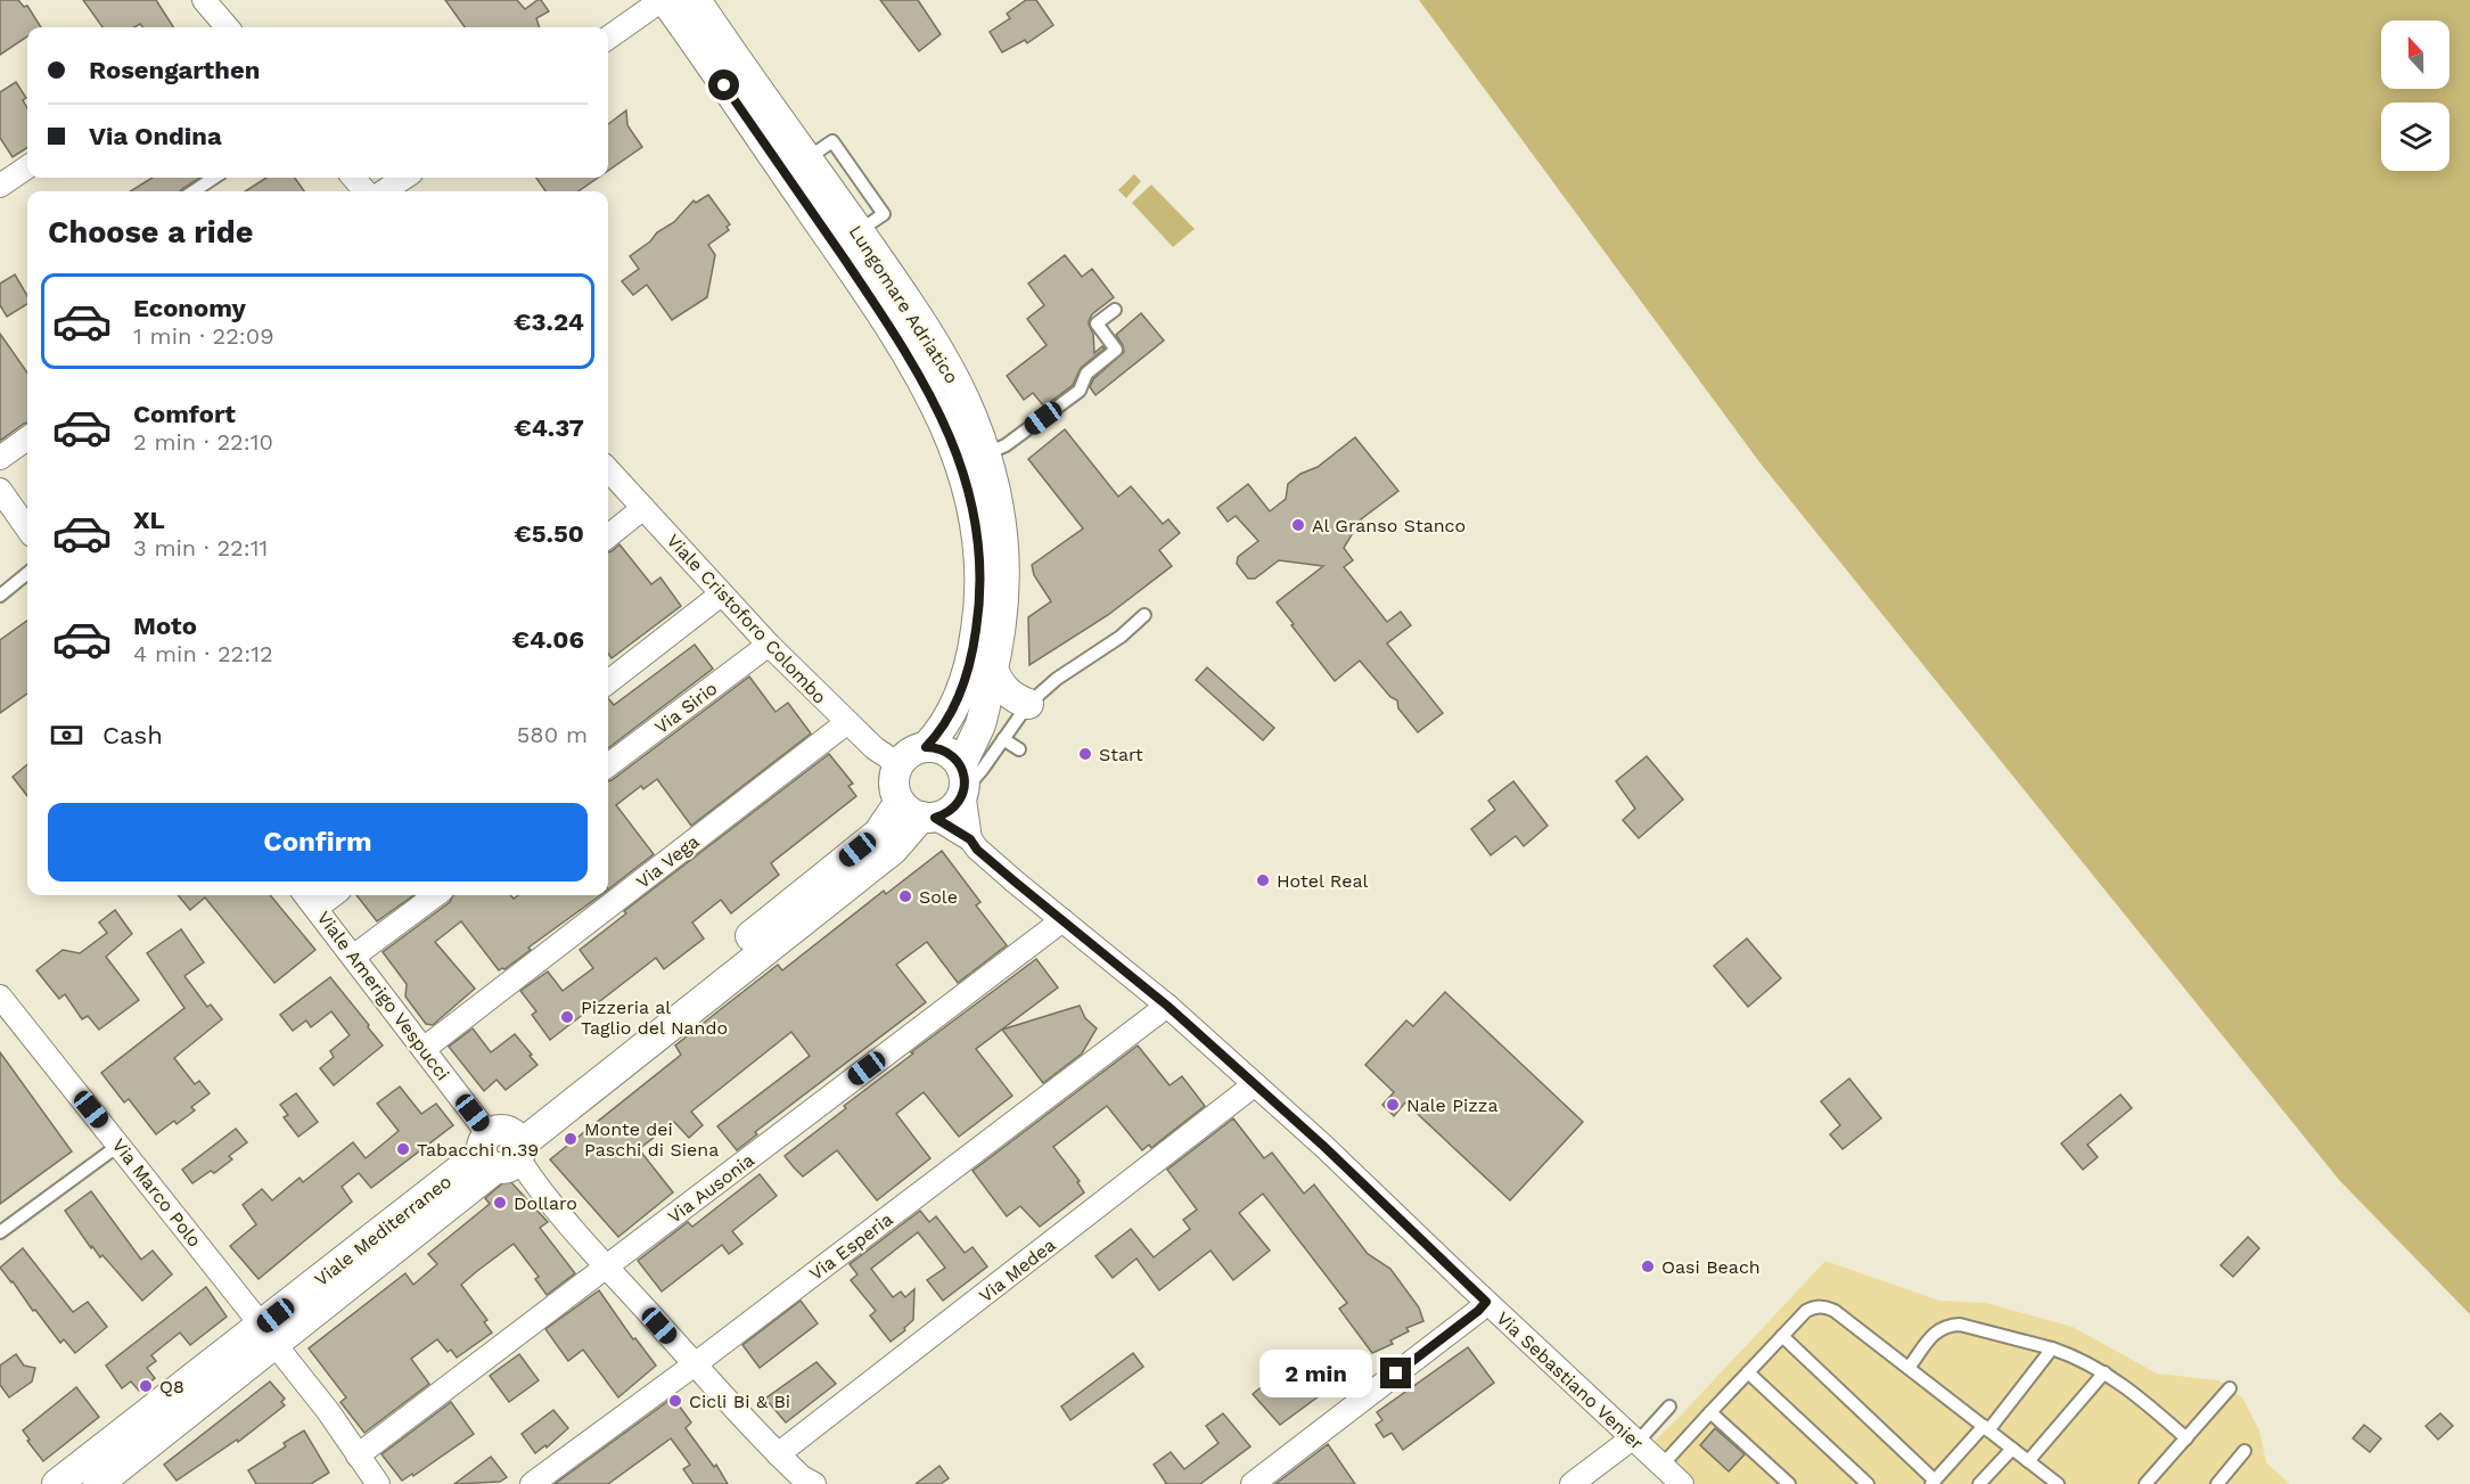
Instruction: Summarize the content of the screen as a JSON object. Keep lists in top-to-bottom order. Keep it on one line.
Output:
{"streets":{"street":["Lungomare Adriatico","Viale Cristoforo Colombo","Via Sirio","Via Vega","Viale Amerigo Vespucci","Via Ausonia","Via Marco Polo","Viale Mediterraneo","Via Esperia","Via Medea","Via Sebastiano Venier"]},"crossings":[["Lungomare Adriatico","Viale Cristoforo Colombo"],["Lungomare Adriatico","Viale Mediterraneo"],["Lungomare Adriatico","Via Sebastiano Venier"],["Viale Cristoforo Colombo","Via Sirio"],["Viale Cristoforo Colombo","Via Vega"],["Viale Cristoforo Colombo","Viale Mediterraneo"],["Viale Cristoforo Colombo","Via Sebastiano Venier"],["Via Vega","Viale Amerigo Vespucci"],["Viale Amerigo Vespucci","Via Ausonia"],["Viale Amerigo Vespucci","Viale Mediterraneo"],["Viale Amerigo Vespucci","Via Esperia"],["Viale Amerigo Vespucci","Via Medea"],["Via Ausonia","Via Marco Polo"],["Via Ausonia","Via Sebastiano Venier"],["Via Marco Polo","Viale Mediterraneo"],["Viale Mediterraneo","Via Sebastiano Venier"],["Via Esperia","Via Sebastiano Venier"],["Via Medea","Via Sebastiano Venier"]],"places":["Al Granso Stanco","Start","Hotel Real","Sole","Pizzeria al Taglio del Nando","Nale Pizza","Monte dei Paschi di Siena","Tabacchi n.39","Dollaro","Oasi Beach","Q8","Cicli Bi & Bi"],"north":"top","page":{"banner":["Rosengarthen","Via Ondina"],"heading":"Choose a ride","list":[{"name":"Economy","note":"1 min · 22:09","value":"€3.24"},{"name":"Comfort","note":"2 min · 22:10","value":"€4.37"},{"name":"XL","note":"3 min · 22:11","value":"€5.50"},{"name":"Moto","note":"4 min · 22:12","value":"€4.06"}],"pay":["Cash","580 m"],"buttons":"Confirm","bubble":"2 min"}}
